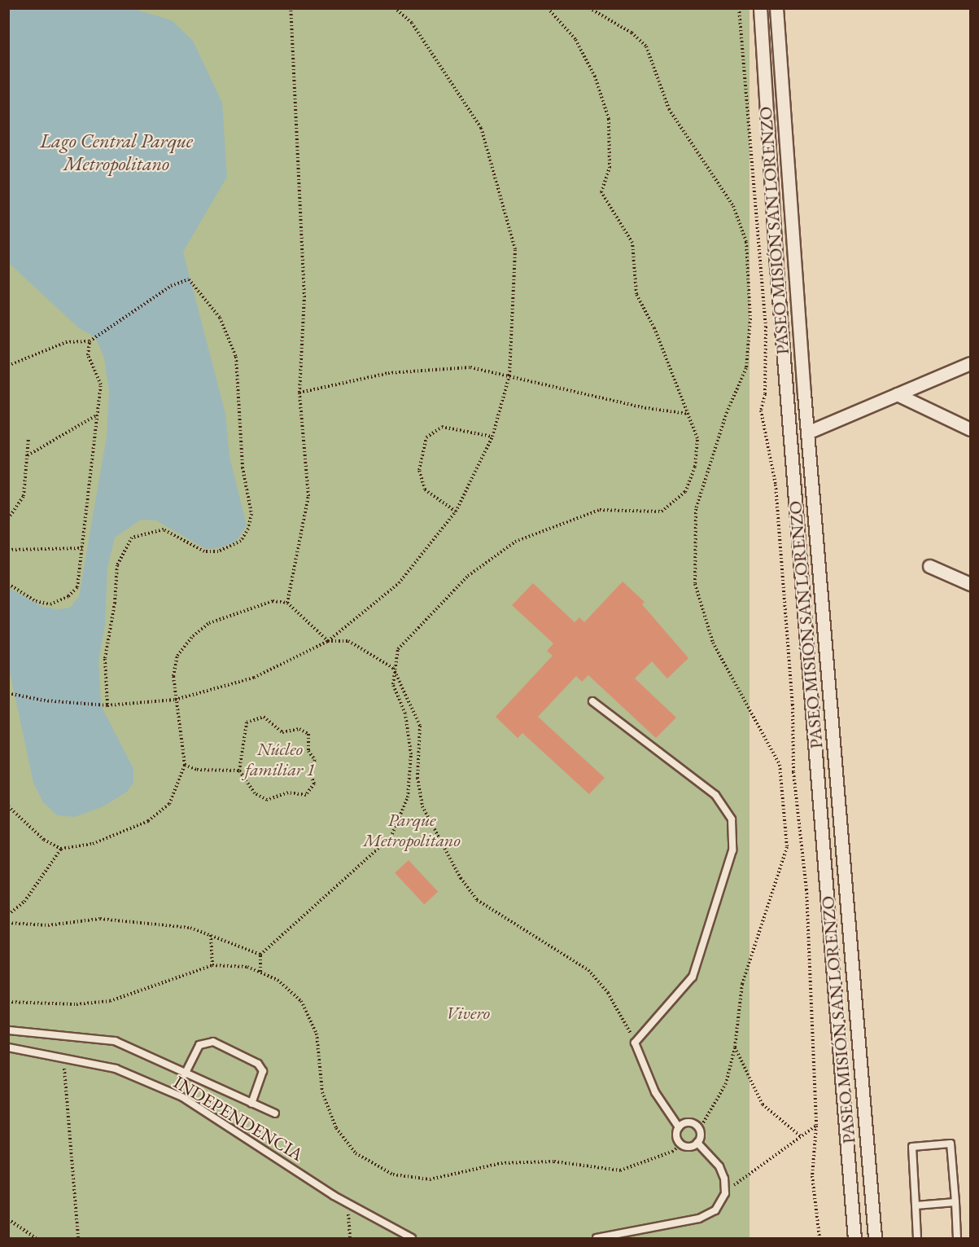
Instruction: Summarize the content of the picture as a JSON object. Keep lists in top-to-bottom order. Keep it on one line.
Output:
{"streets":{"street":["PASEO MISIÓN SAN LORENZO"],"lane":["INDEPENDENCIA"]},"water":["Lago Central Parque Metropolitano"],"parks":["Núcleo familiar 1","Parque Metropolitano","Vivero"]}
